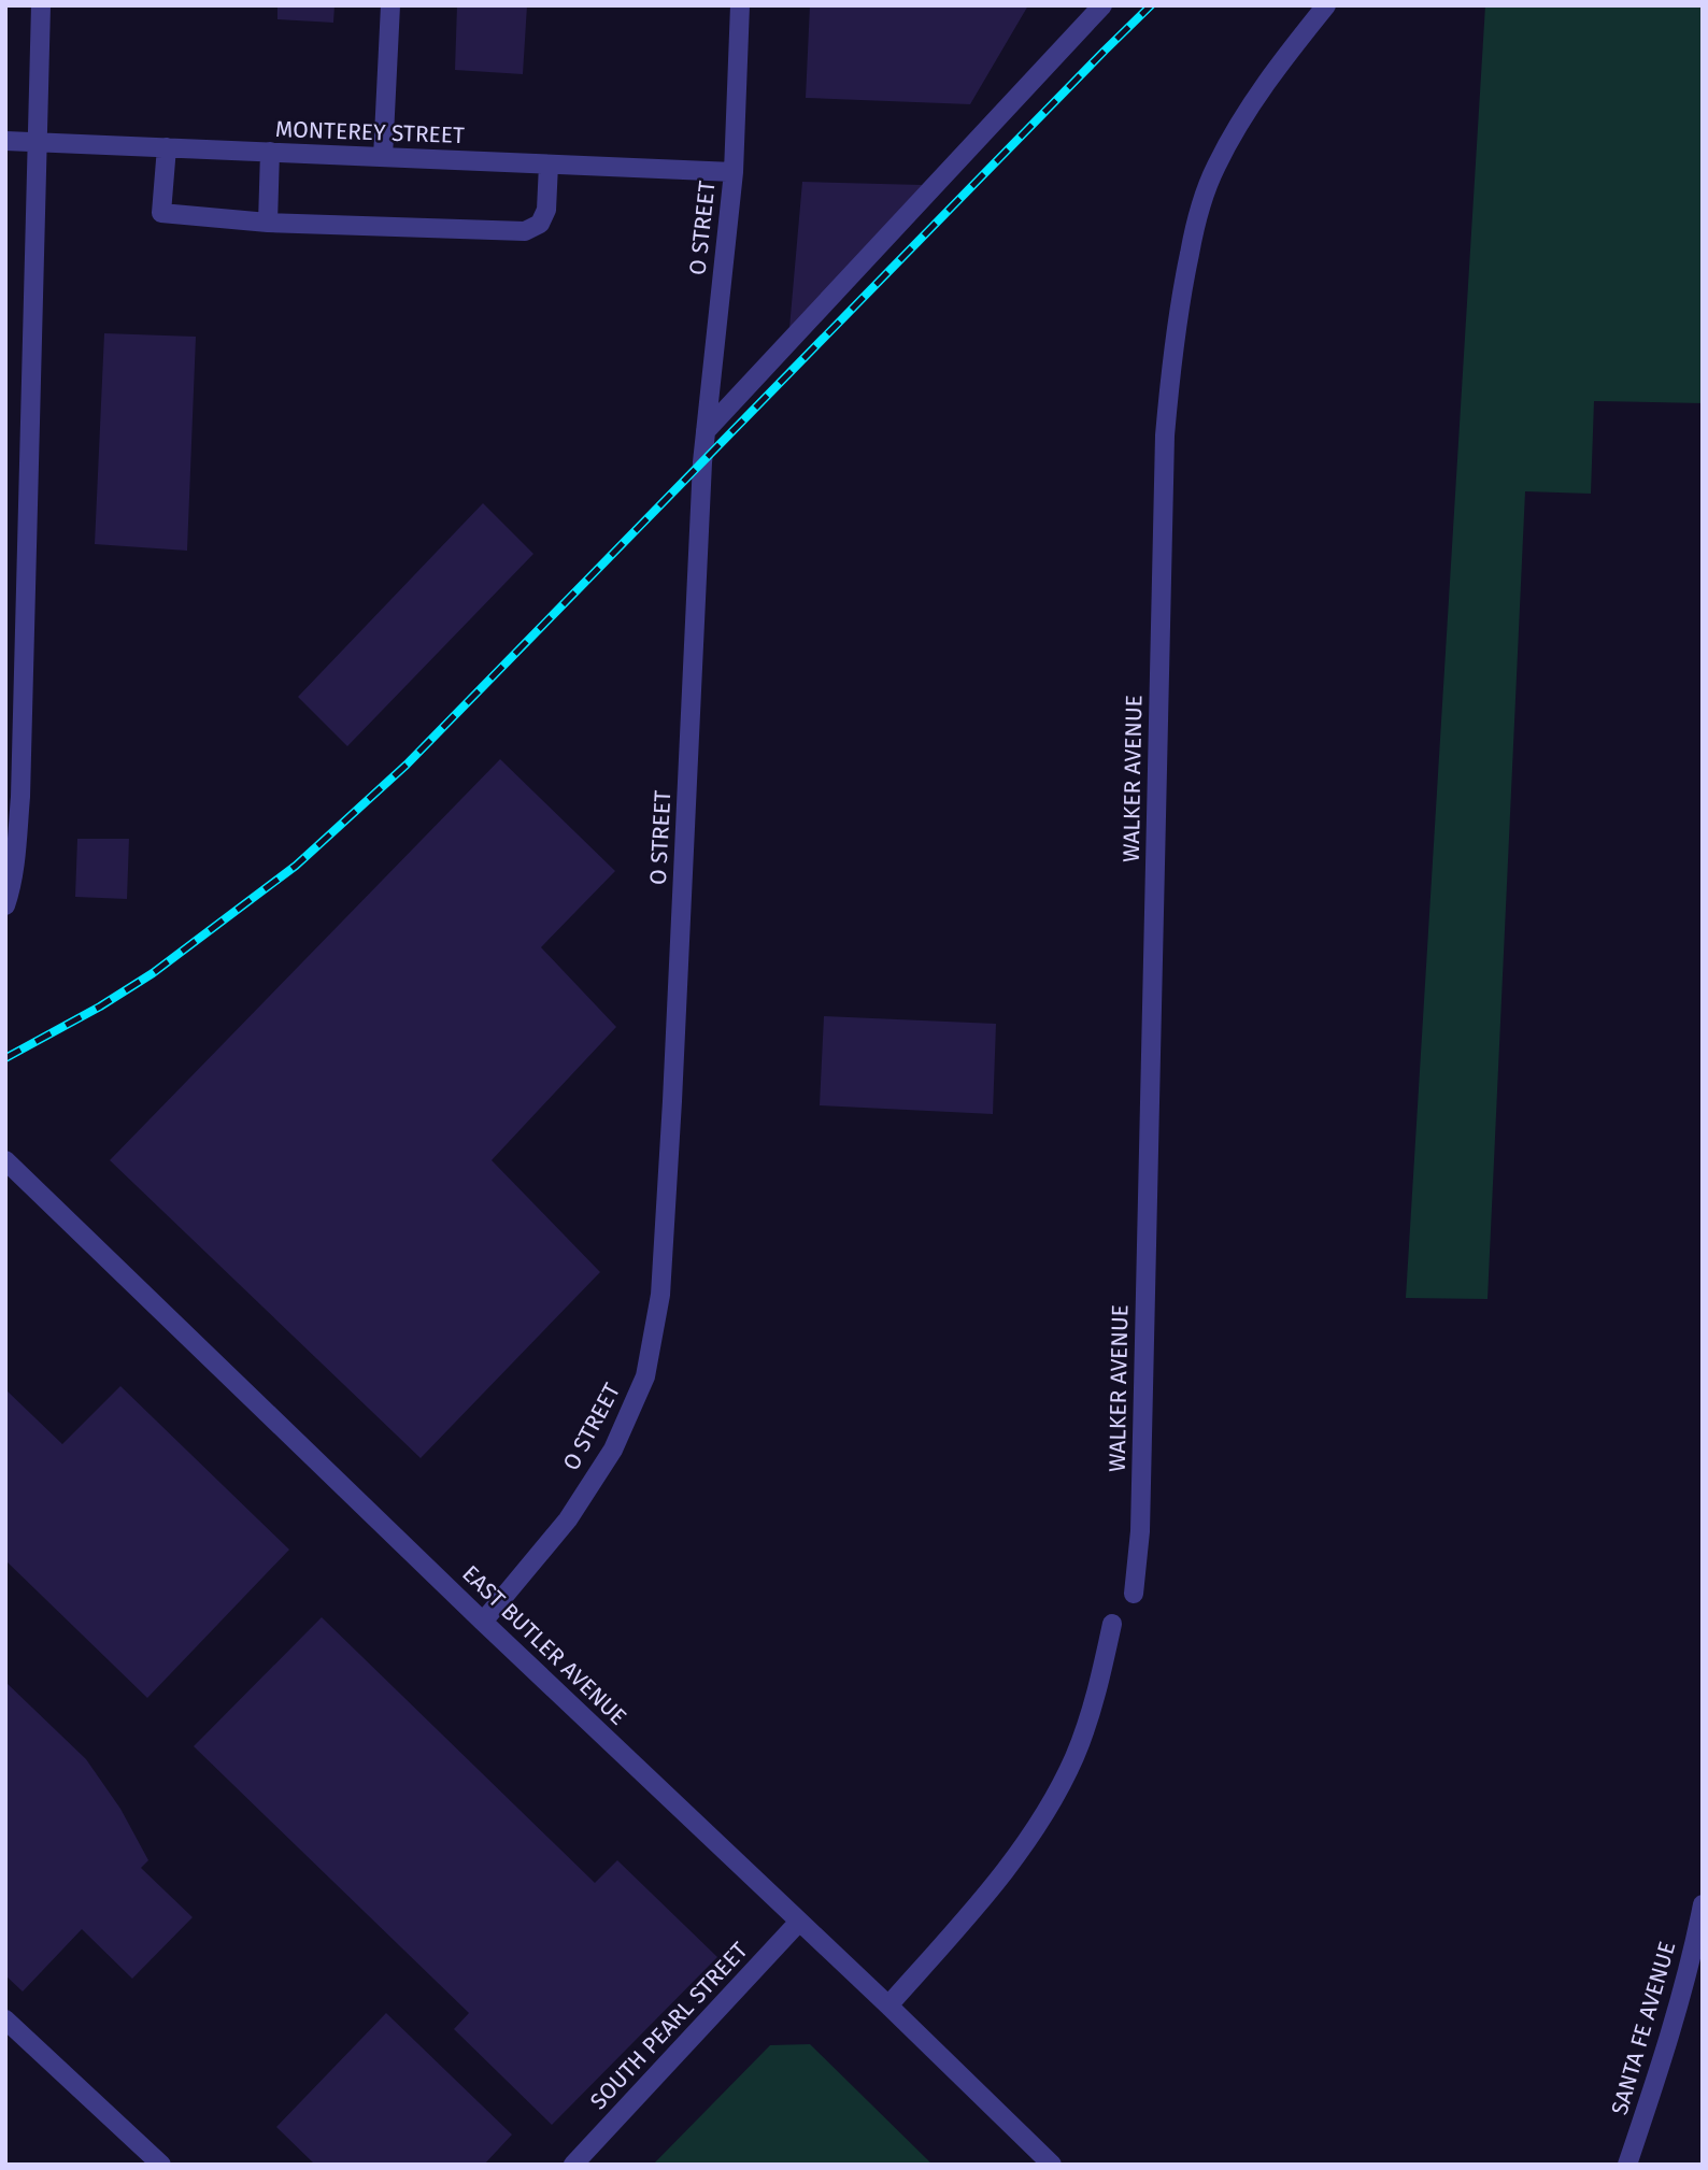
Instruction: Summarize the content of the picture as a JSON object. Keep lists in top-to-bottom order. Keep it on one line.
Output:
{"streets":{"street":["MONTEREY STREET","O STREET","WALKER AVENUE","EAST BUTLER AVENUE","SOUTH PEARL STREET","SANTA FE AVENUE"]},"crossings":[["MONTEREY STREET","O STREET"],["O STREET","EAST BUTLER AVENUE"],["EAST BUTLER AVENUE","SOUTH PEARL STREET"]]}
